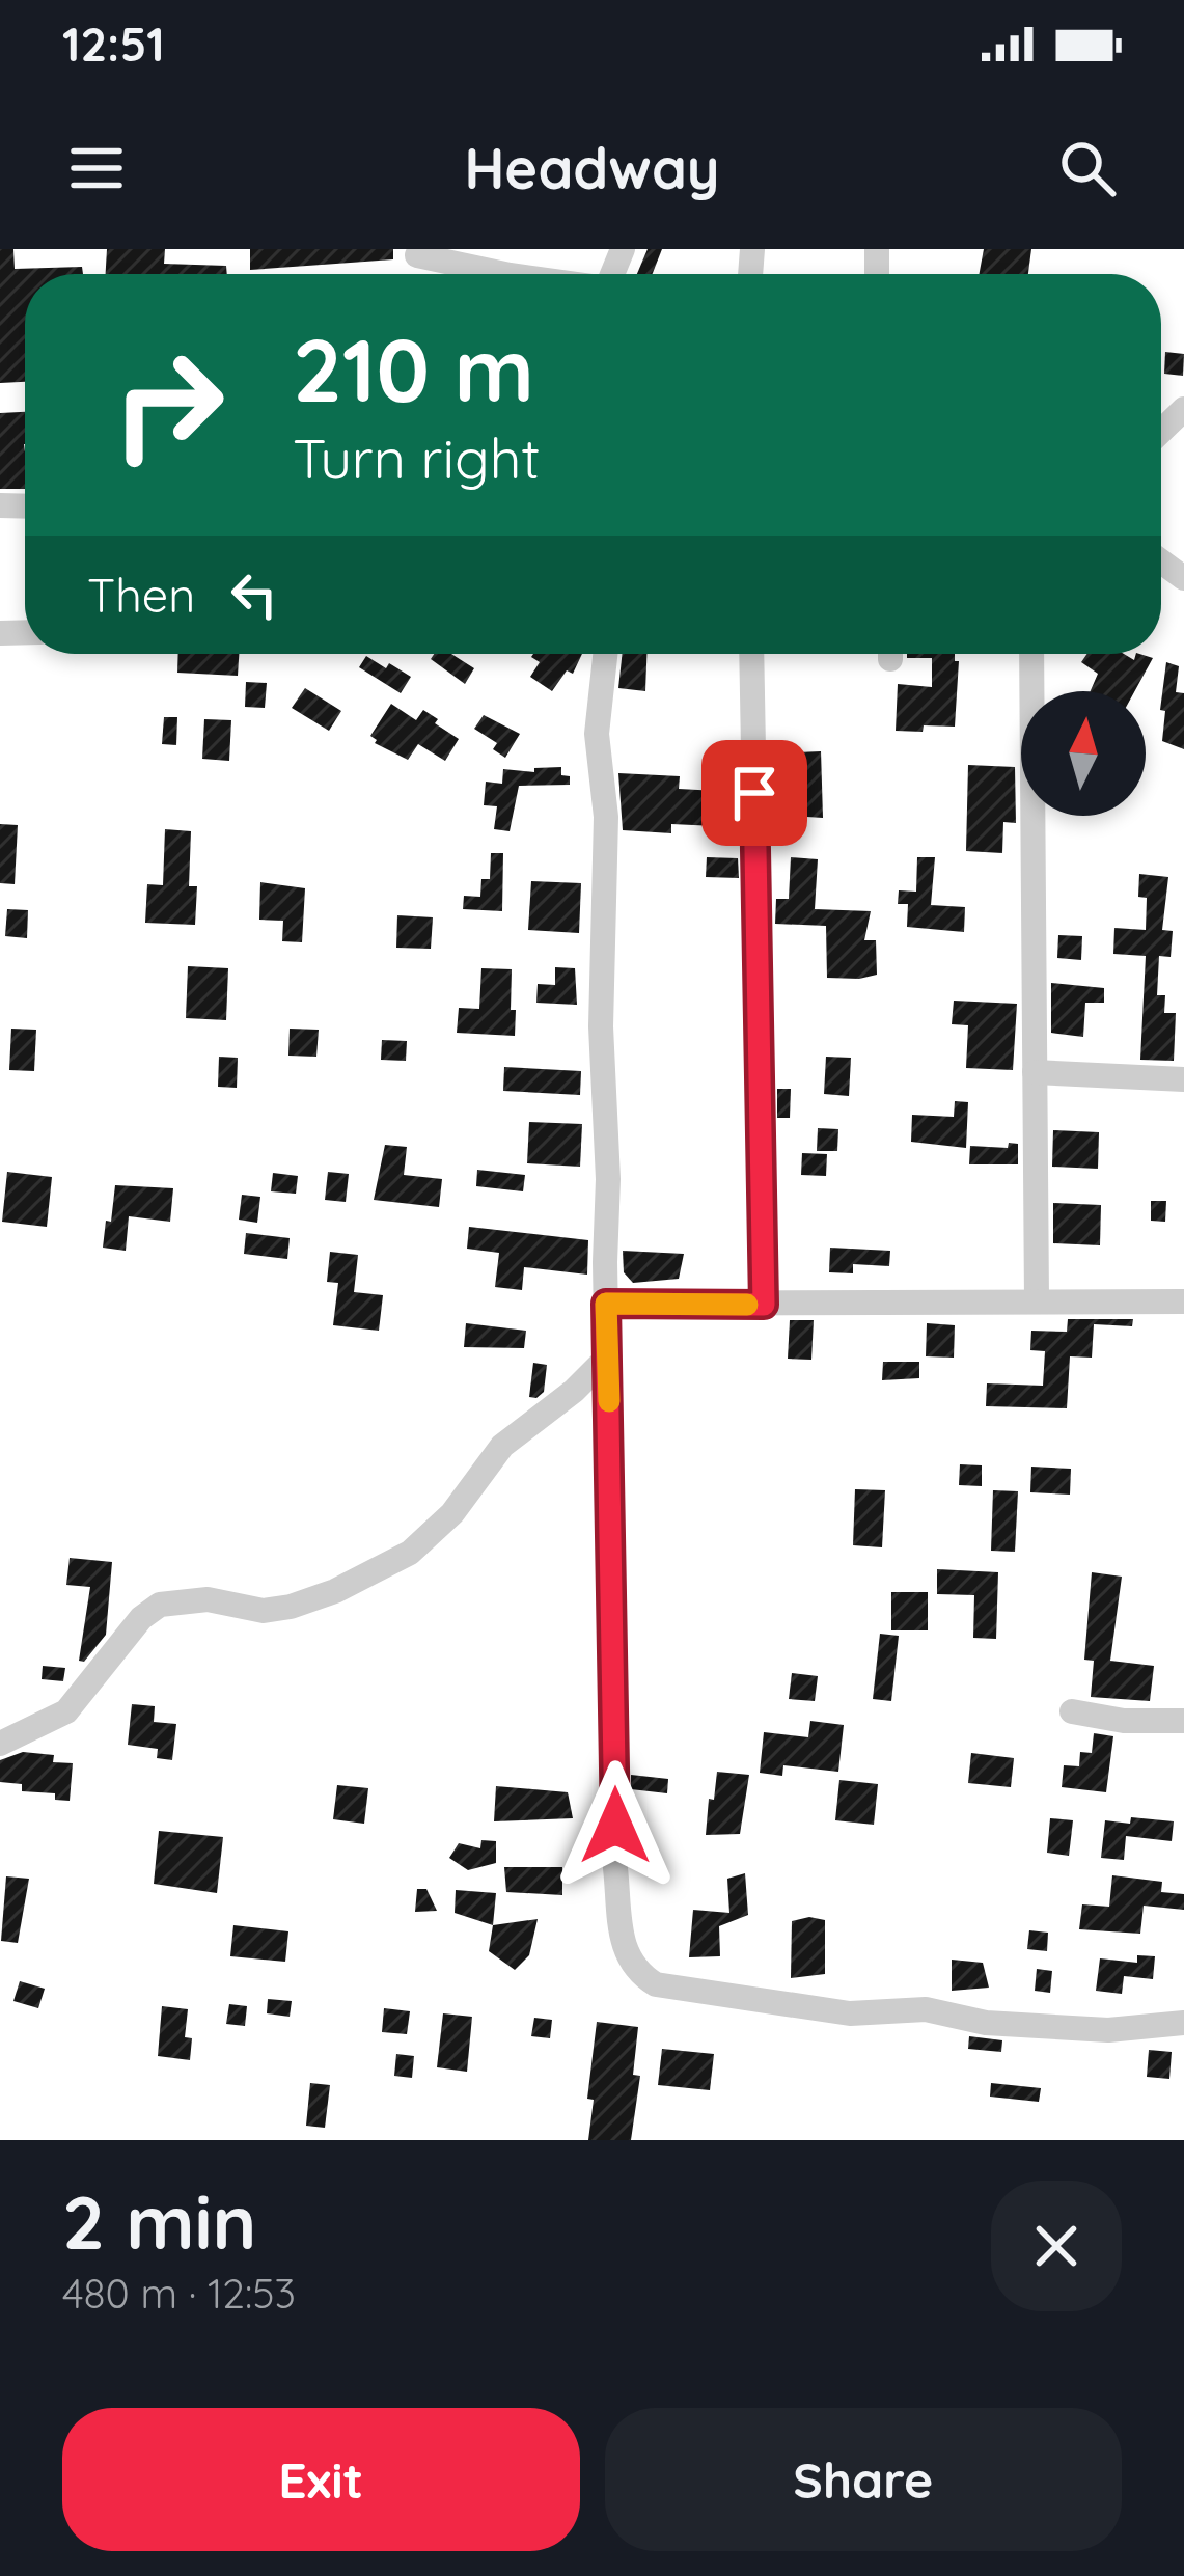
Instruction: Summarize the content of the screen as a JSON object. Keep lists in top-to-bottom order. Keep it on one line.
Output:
{"north":"top","page":{"status":"12:51","header":"Headway","turn":["210 m","Turn right"],"then":"Then","heading":["2 min","480 m · 12:53"],"buttons":["Exit","Share"]}}
